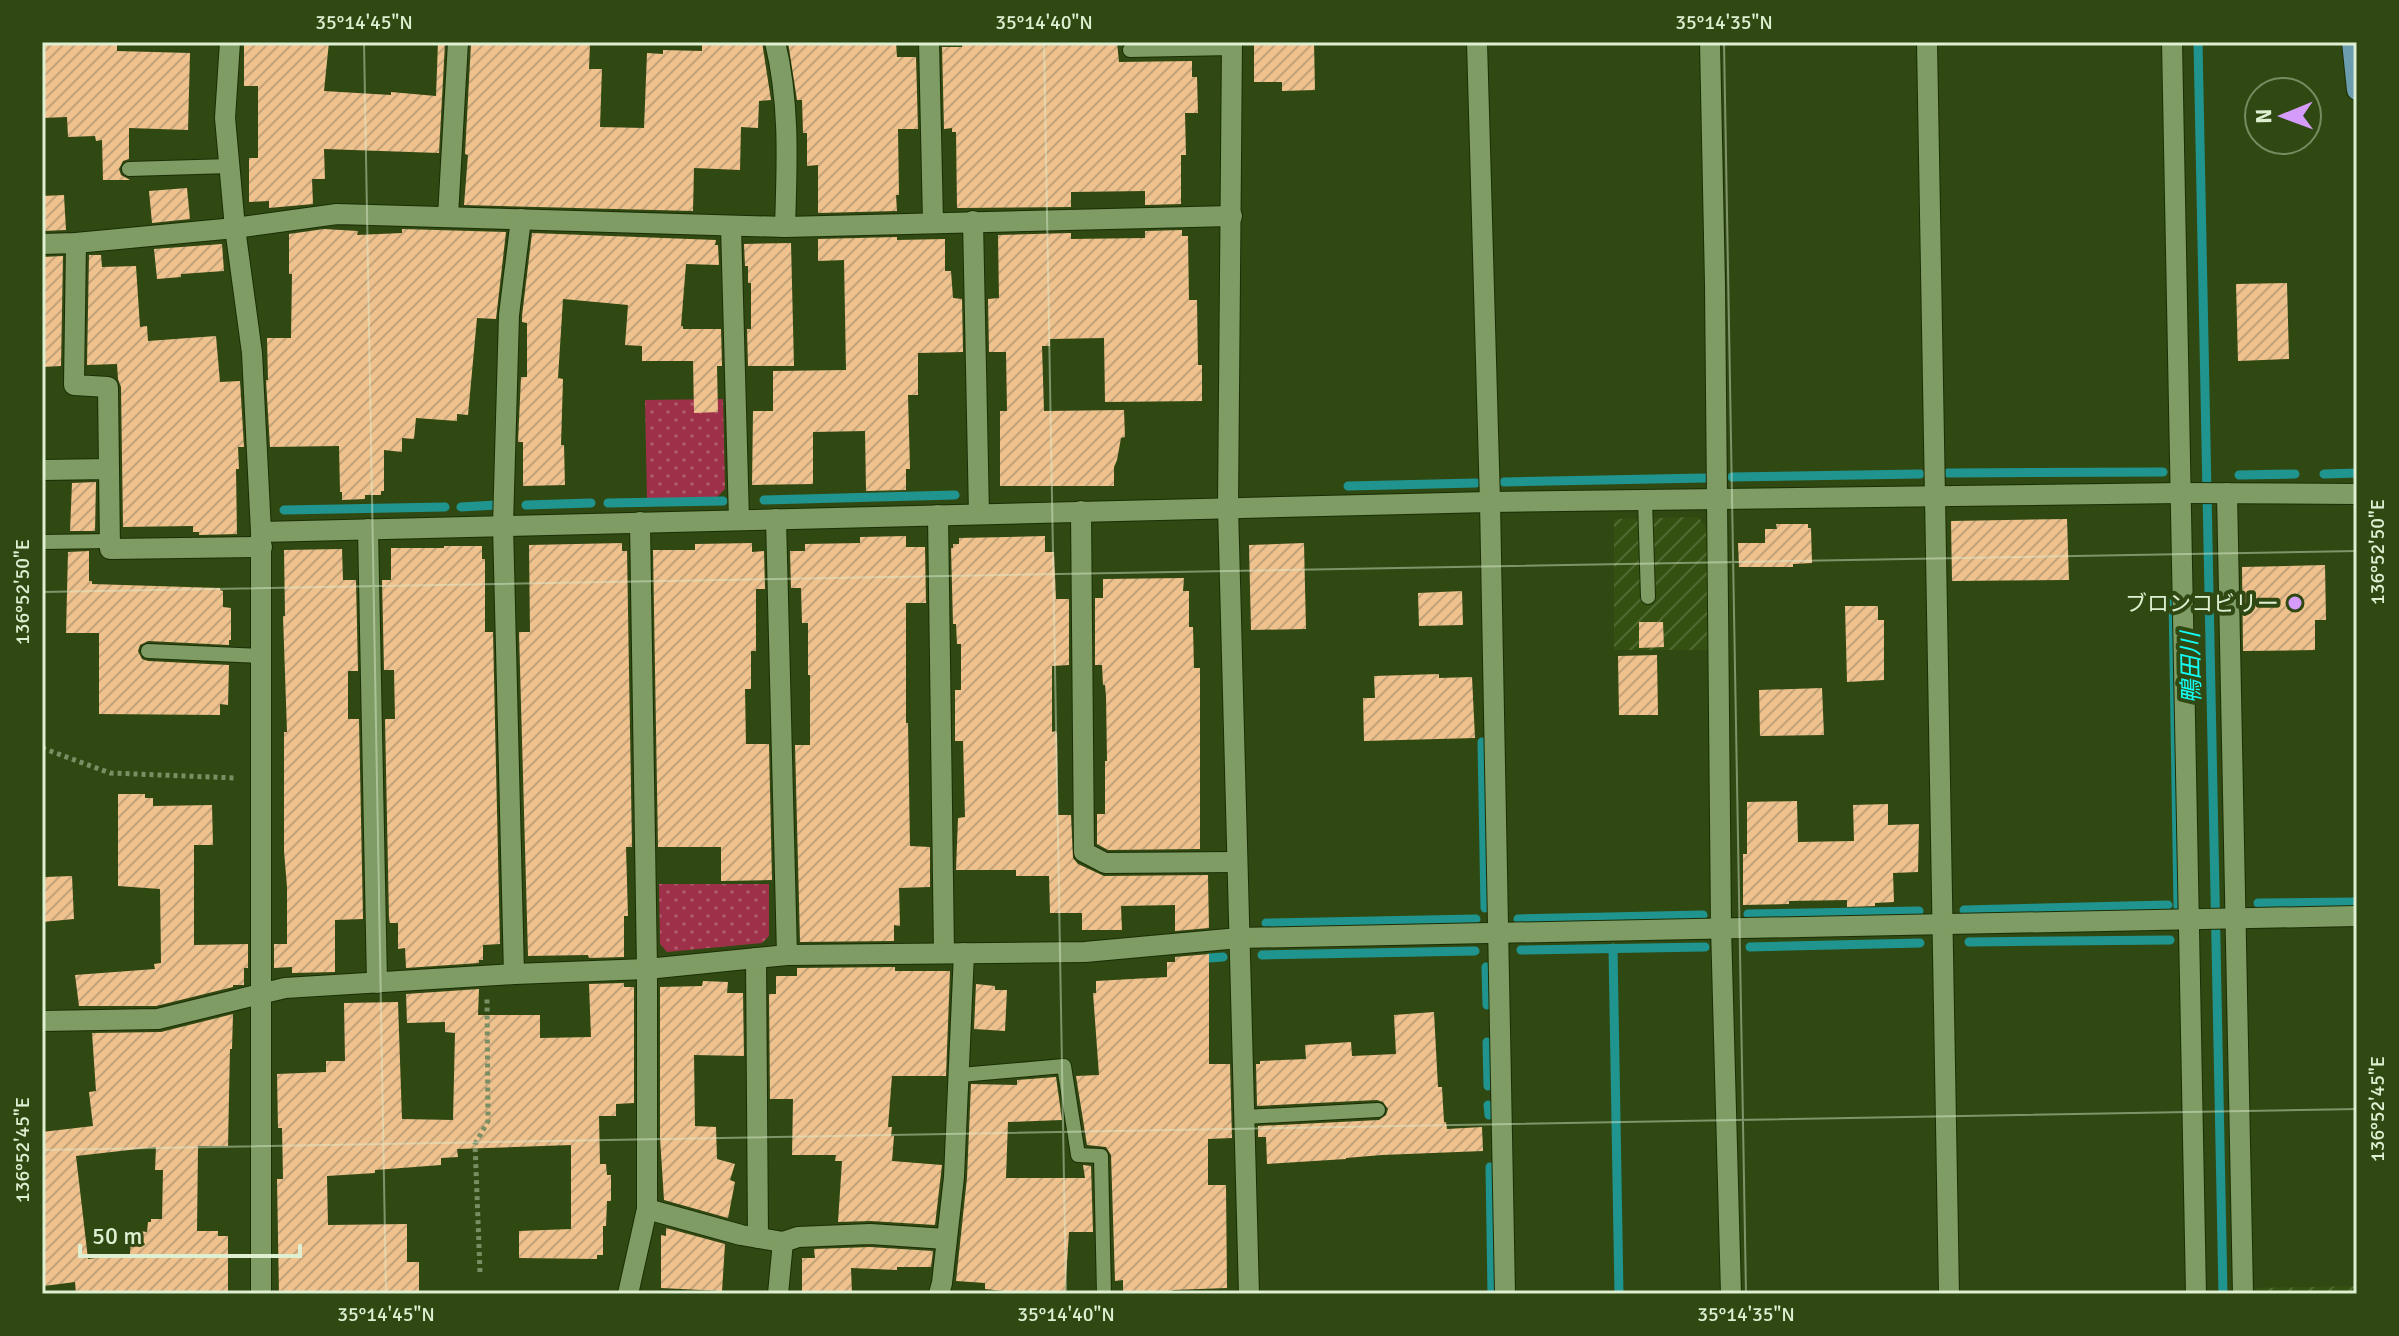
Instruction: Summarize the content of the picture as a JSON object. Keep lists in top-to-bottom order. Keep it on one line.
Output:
{"water":["鴨田川"],"places":["ブロンコビリー"],"scale_bar":"50 m","north":"left","coordinates":["35°14'45\"N","35°14'40\"N","35°14'35\"N","136°52'50\"E","136°52'45\"E"]}
